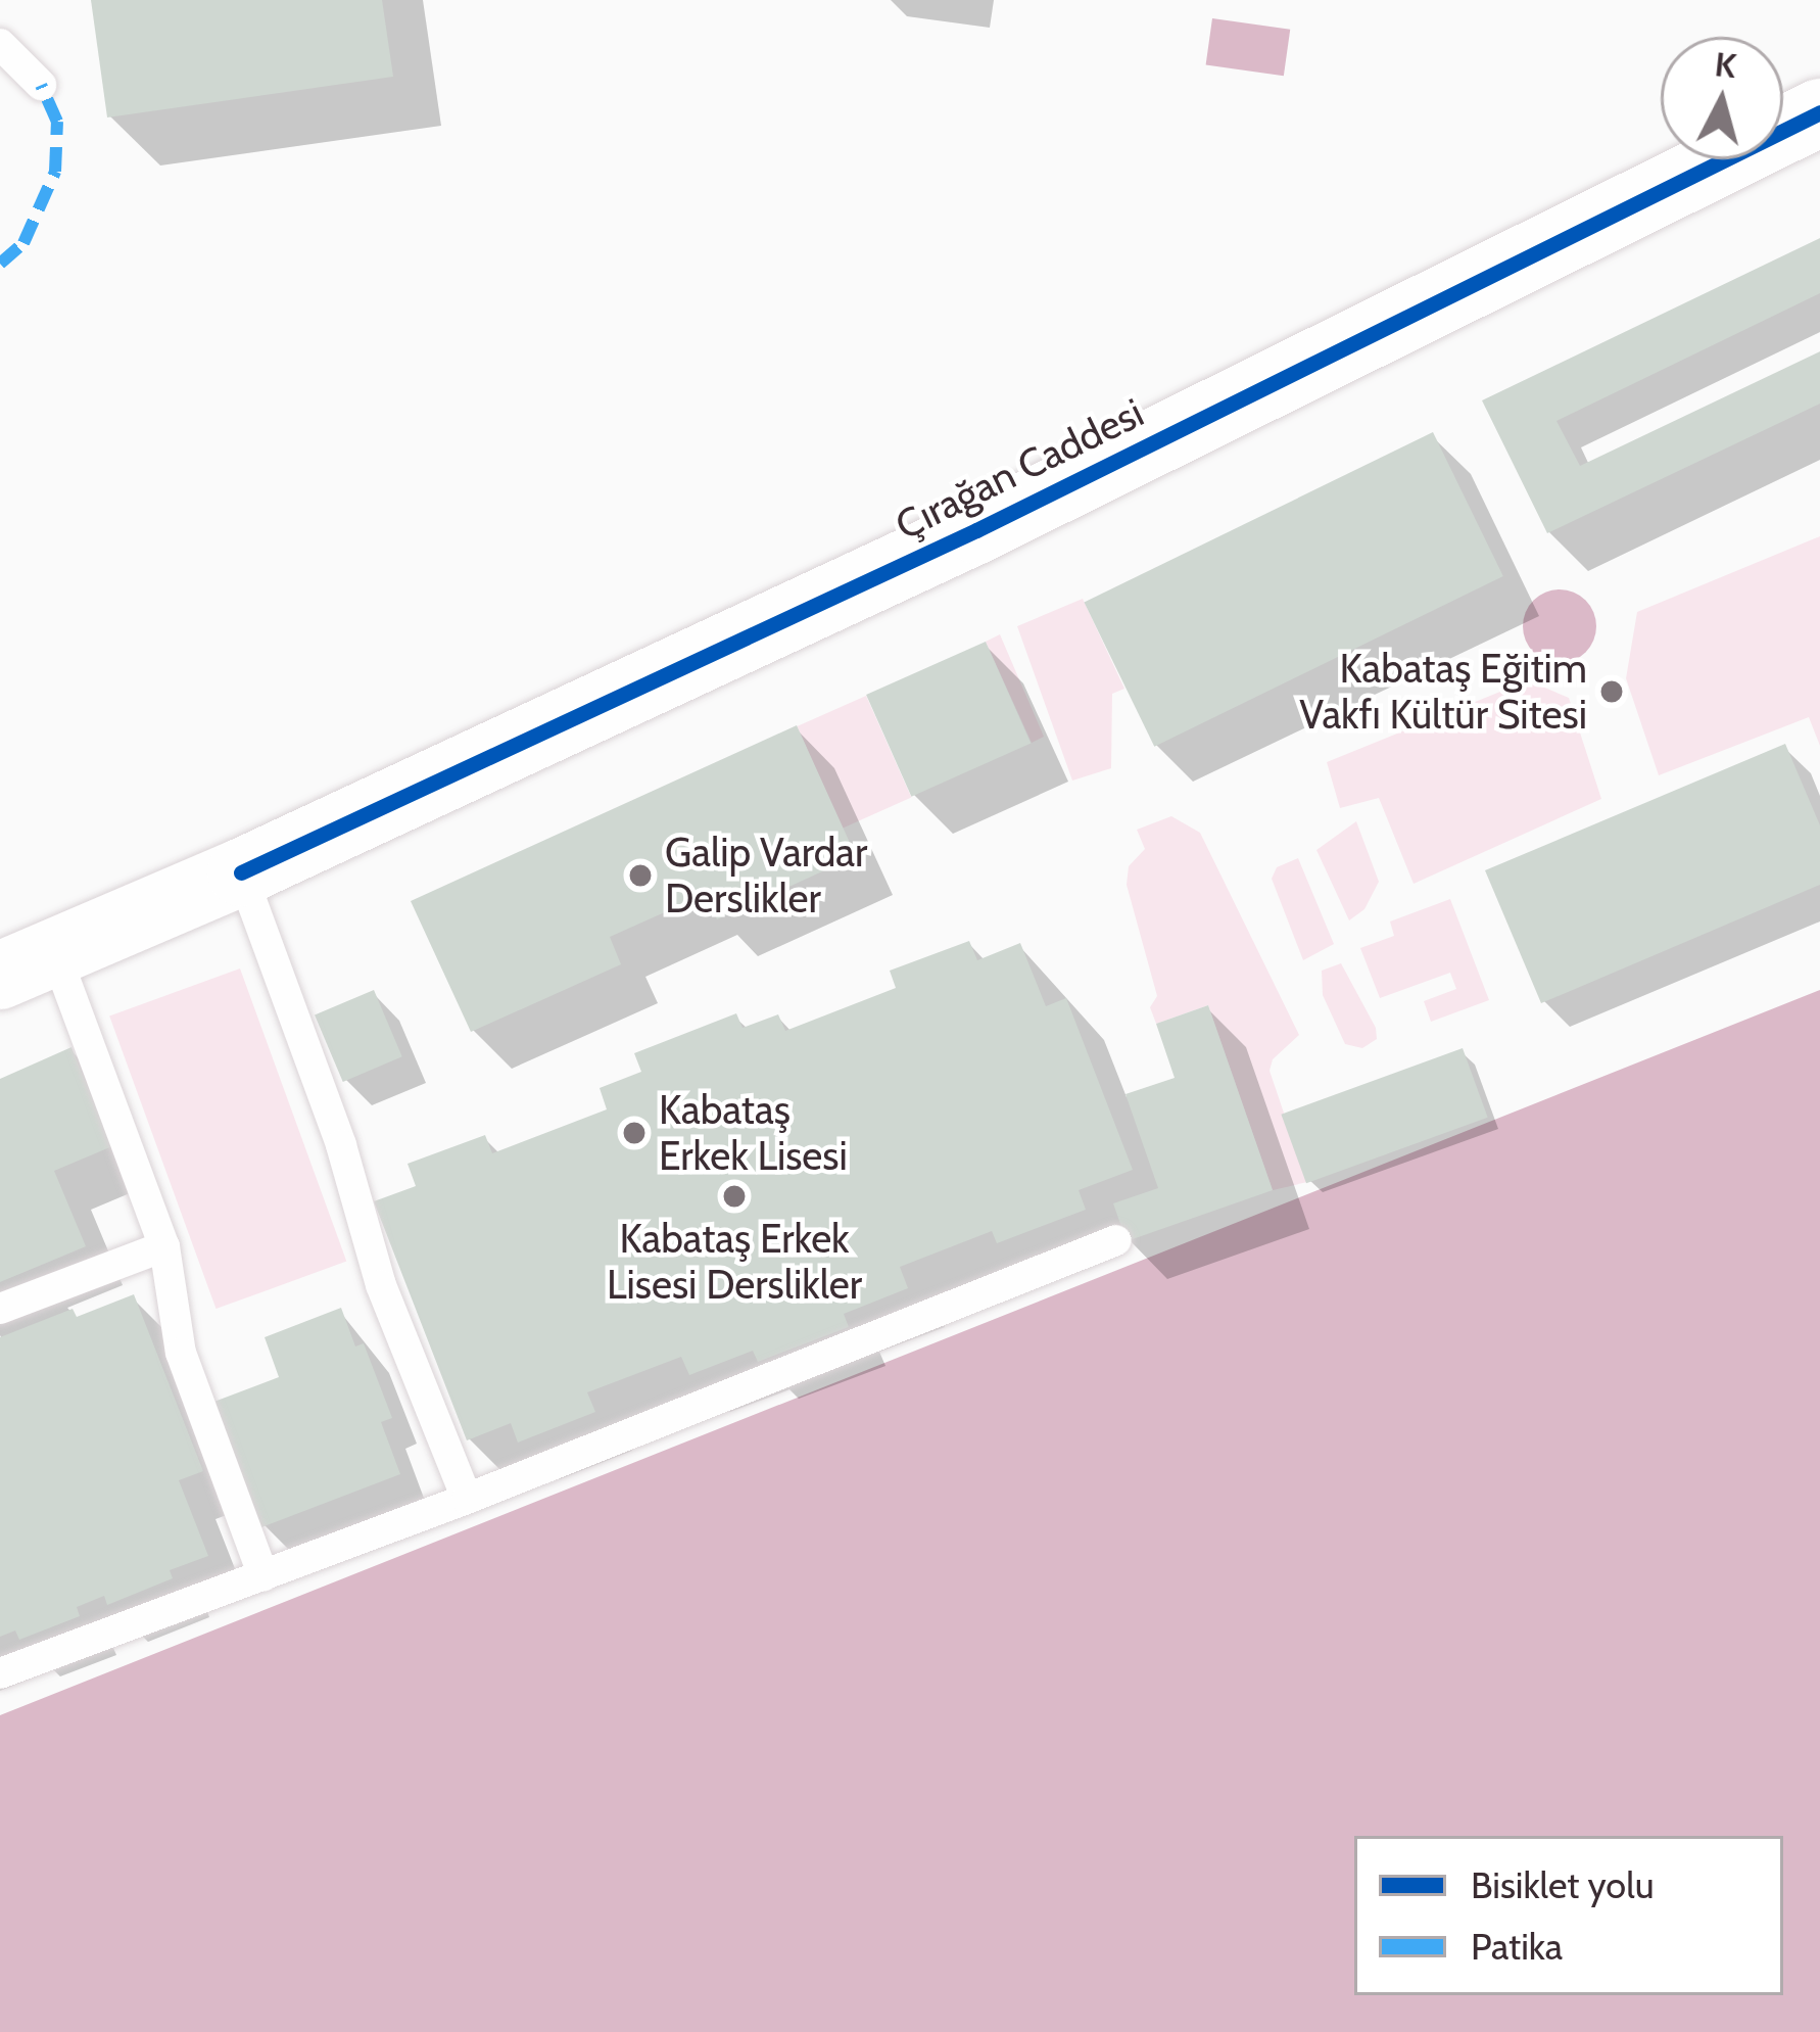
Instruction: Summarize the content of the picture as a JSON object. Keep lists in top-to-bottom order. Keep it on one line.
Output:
{"streets":{"main road":["Çırağan Caddesi"]},"places":["Kabataş Eğitim Vakfı Kültür Sitesi","Galip Vardar Derslikler","Kabataş Erkek Lisesi","Kabataş Erkek Lisesi Derslikler"],"legend":["Bisiklet yolu","Patika"],"north":"top"}
